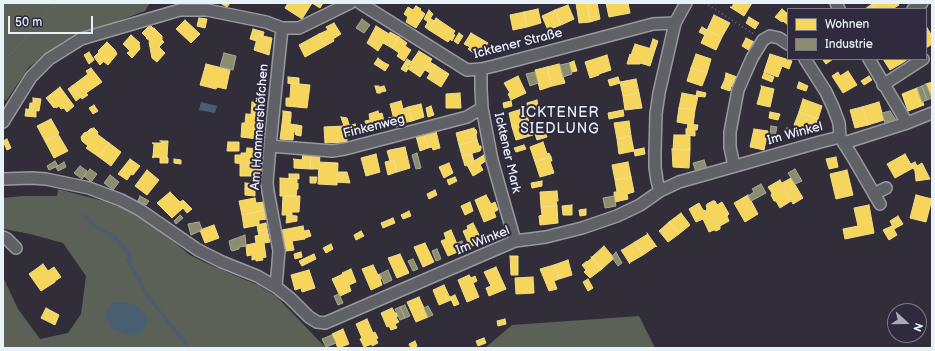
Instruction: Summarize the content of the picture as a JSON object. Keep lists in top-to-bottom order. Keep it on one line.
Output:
{"streets":{"street":["Icktener Straße","Am Hammershöfchen","Finkenweg","Im Winkel","Icktener Mark"]},"crossings":[["Icktener Straße","Icktener Mark"],["Am Hammershöfchen","Finkenweg"],["Am Hammershöfchen","Im Winkel"],["Finkenweg","Icktener Mark"],["Im Winkel","Icktener Mark"]],"districts":["ICKTENER SIEDLUNG"],"legend":["Wohnen","Industrie"],"scale_bar":"50 m","north":"right"}
